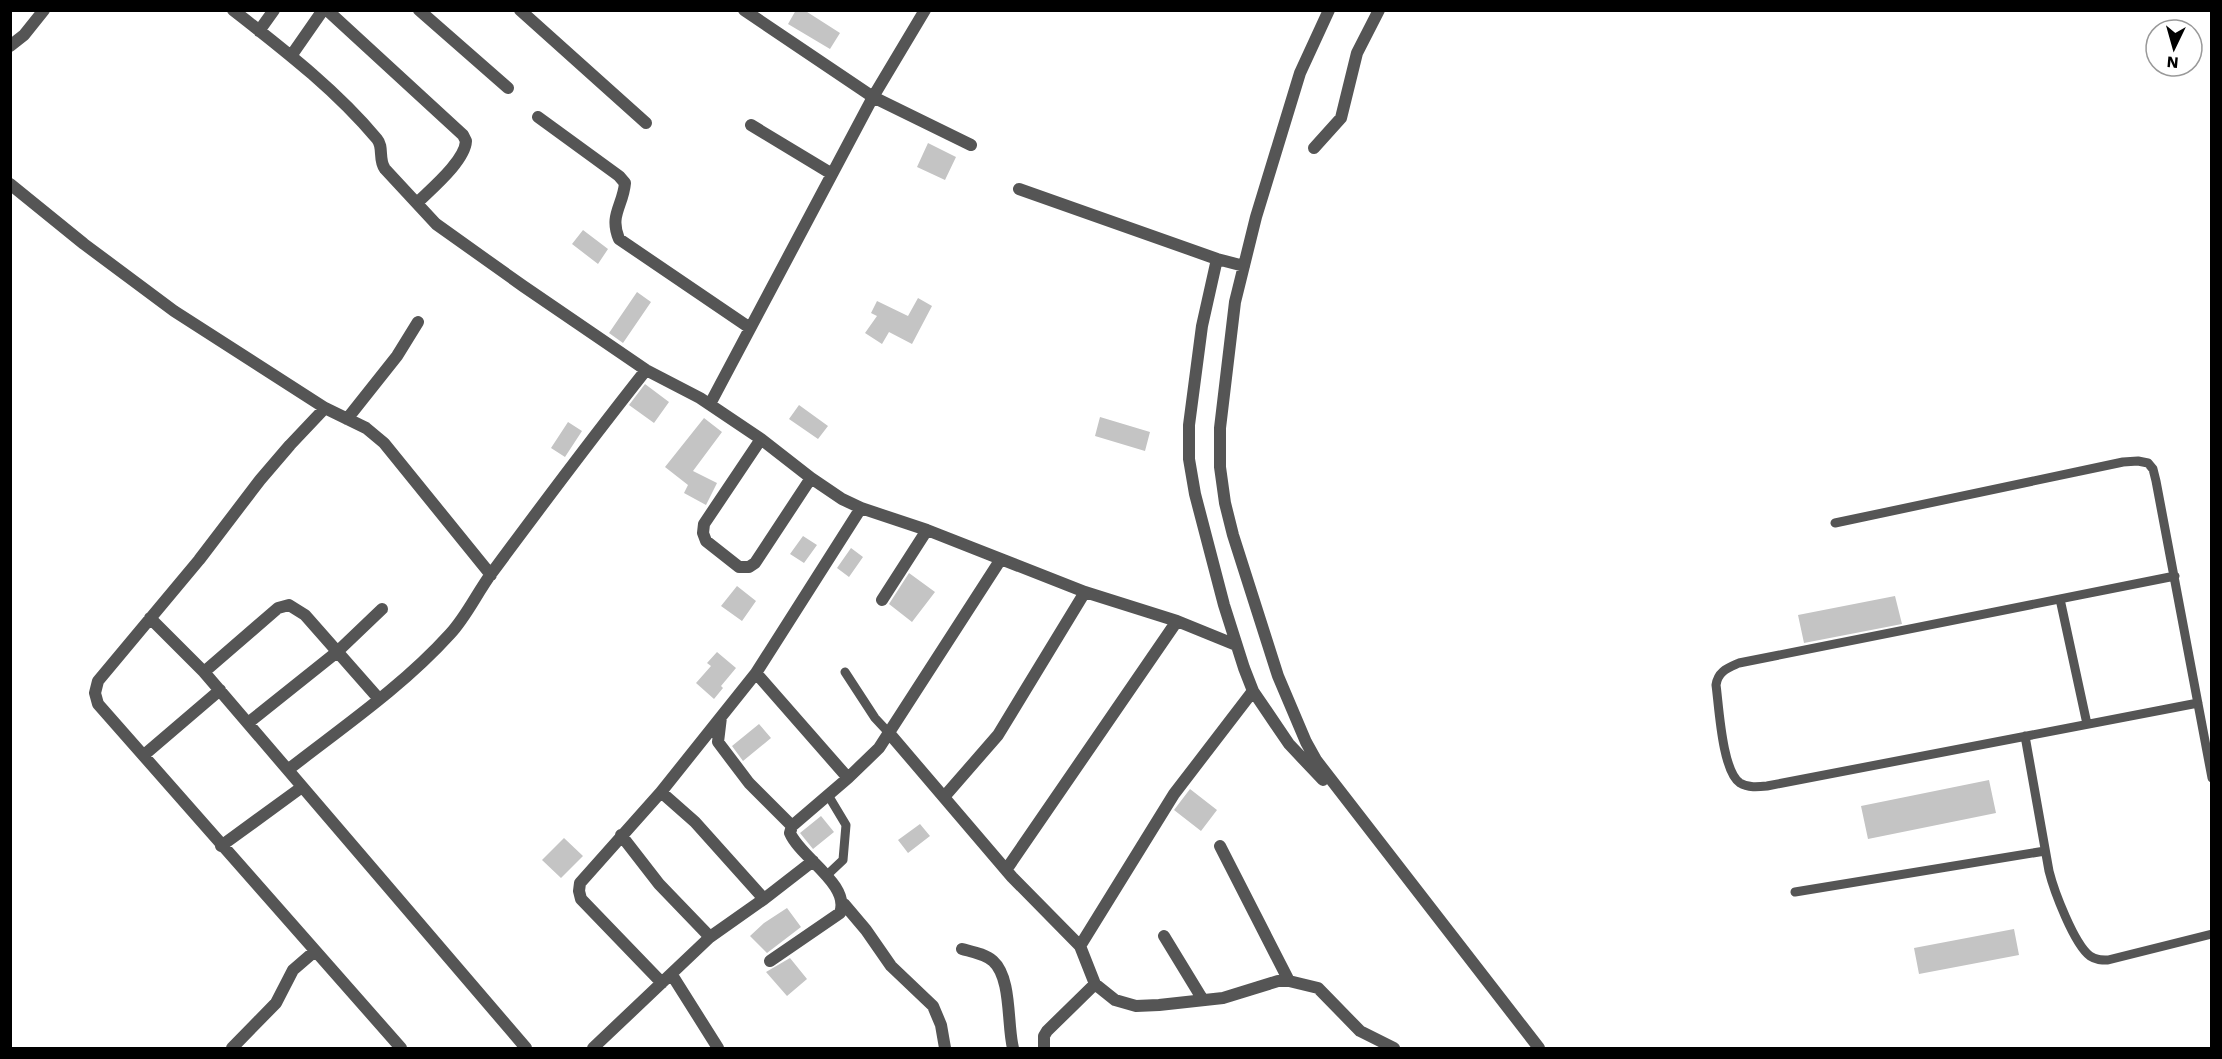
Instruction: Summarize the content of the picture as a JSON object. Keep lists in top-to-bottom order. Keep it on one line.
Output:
{"north":"bottom"}
